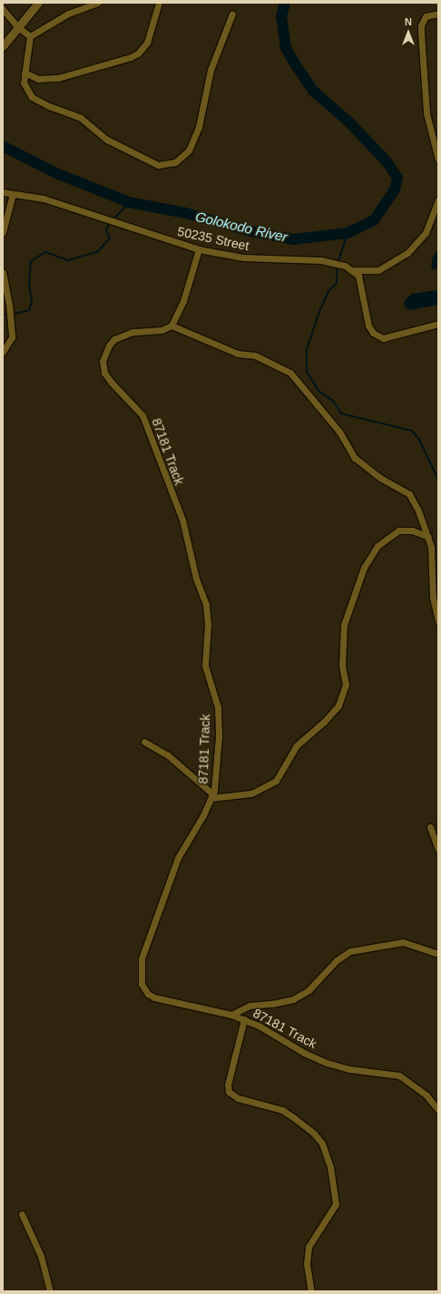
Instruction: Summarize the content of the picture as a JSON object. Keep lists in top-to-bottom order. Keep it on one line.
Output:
{"streets":{"street":["50235 Street","87181 Track"]},"water":["Golokodo River"],"north":"top"}
